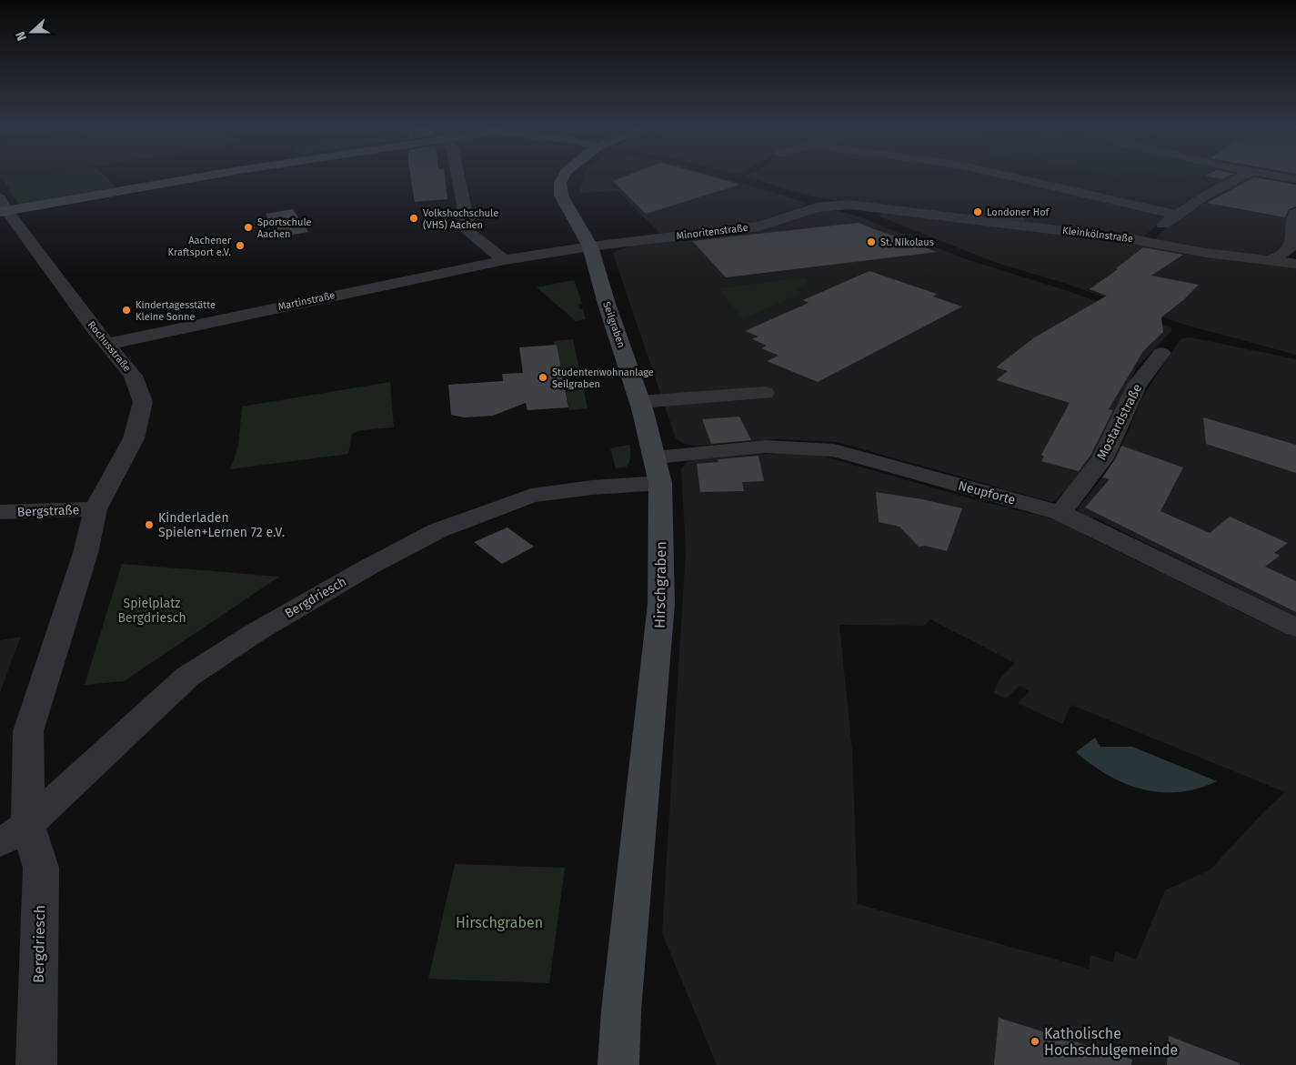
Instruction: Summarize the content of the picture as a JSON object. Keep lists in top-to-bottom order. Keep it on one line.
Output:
{"streets":{"street":["Minoritenstraße","Kleinkölnstraße","Martinstraße","Seilgraben","Rochusstraße","Mostardstraße","Neupforte","Bergstraße","Hirschgraben","Bergdriesch"]},"crossings":[["Minoritenstraße","Kleinkölnstraße"],["Minoritenstraße","Seilgraben"],["Martinstraße","Rochusstraße"],["Seilgraben","Neupforte"],["Seilgraben","Hirschgraben"],["Rochusstraße","Bergstraße"],["Rochusstraße","Bergdriesch"],["Mostardstraße","Neupforte"],["Neupforte","Hirschgraben"],["Bergstraße","Bergdriesch"],["Hirschgraben","Bergdriesch"]],"parks":["Spielplatz Bergdriesch","Hirschgraben"],"places":["Londoner Hof","Volkshochschule (VHS) Aachen","Sportschule Aachen","St. Nikolaus","Aachener Kraftsport e.V.","Kindertagesstätte Kleine Sonne","Studentenwohnanlage Seilgraben","Kinderladen Spielen+Lernen 72 e.V.","Katholische Hochschulgemeinde"],"north":"left"}
